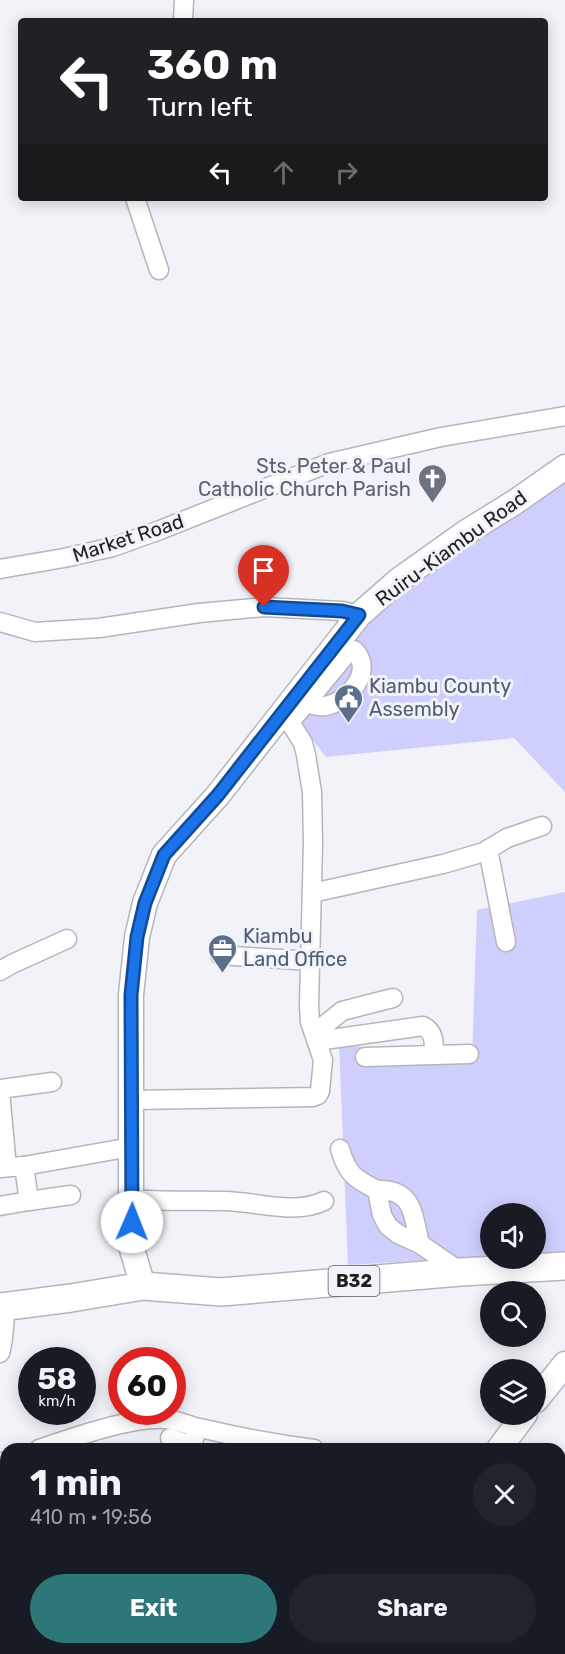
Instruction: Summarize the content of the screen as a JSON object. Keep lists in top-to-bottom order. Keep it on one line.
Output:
{"streets":{"highway":["B32"],"main road":["Ruiru-Kiambu Road"],"street":["Market Road"]},"crossings":[["Ruiru-Kiambu Road","B32"]],"places":{"church":["Sts. Peter & Paul Catholic Church Parish"],"public building":["Kiambu County Assembly"],"office":["Kiambu Land Office"]},"page":{"turn":["360 m","Turn left"],"speed":"58 km/h","limit":"60","heading":["1 min","410 m · 19:56"],"buttons":["Exit","Share"]}}
